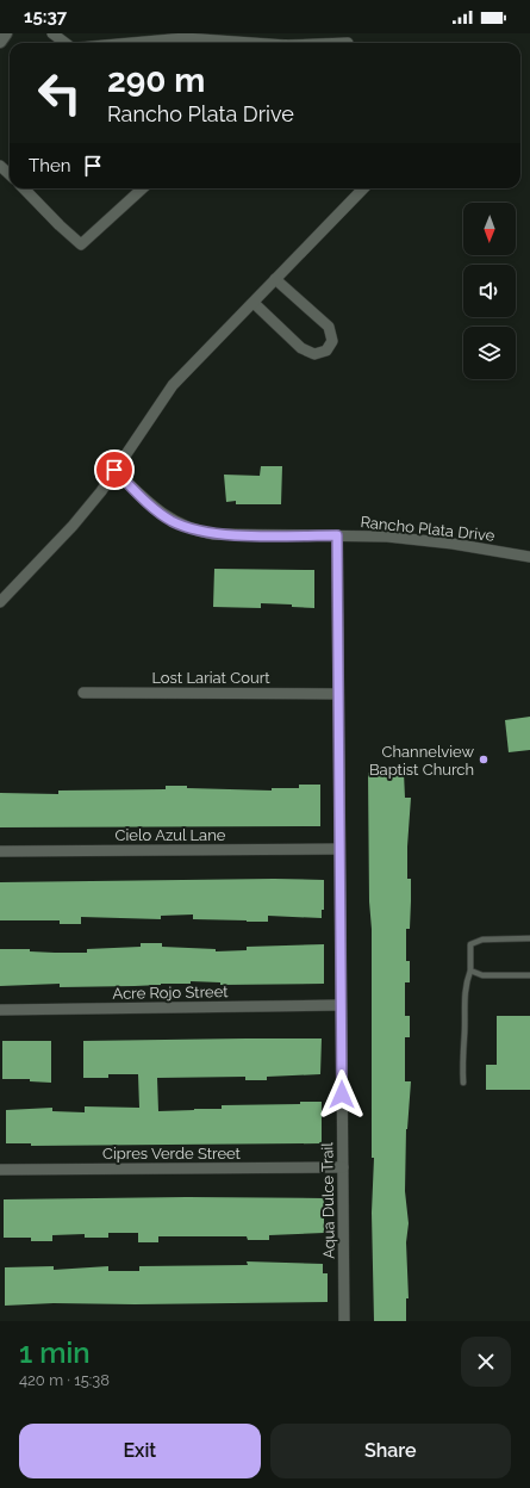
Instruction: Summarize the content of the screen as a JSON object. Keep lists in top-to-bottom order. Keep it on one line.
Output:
{"streets":{"street":["Rancho Plata Drive","Lost Lariat Court","Cielo Azul Lane","Acre Rojo Street","Cipres Verde Street","Aqua Dulce Trail"]},"crossings":[["Rancho Plata Drive","Aqua Dulce Trail"],["Lost Lariat Court","Aqua Dulce Trail"],["Cielo Azul Lane","Aqua Dulce Trail"],["Acre Rojo Street","Aqua Dulce Trail"],["Cipres Verde Street","Aqua Dulce Trail"]],"places":["Channelview Baptist Church"],"north":"bottom","page":{"status":"15:37","turn":["290 m","Rancho Plata Drive"],"then":"Then","heading":["1 min","420 m · 15:38"],"buttons":["Exit","Share"]}}
